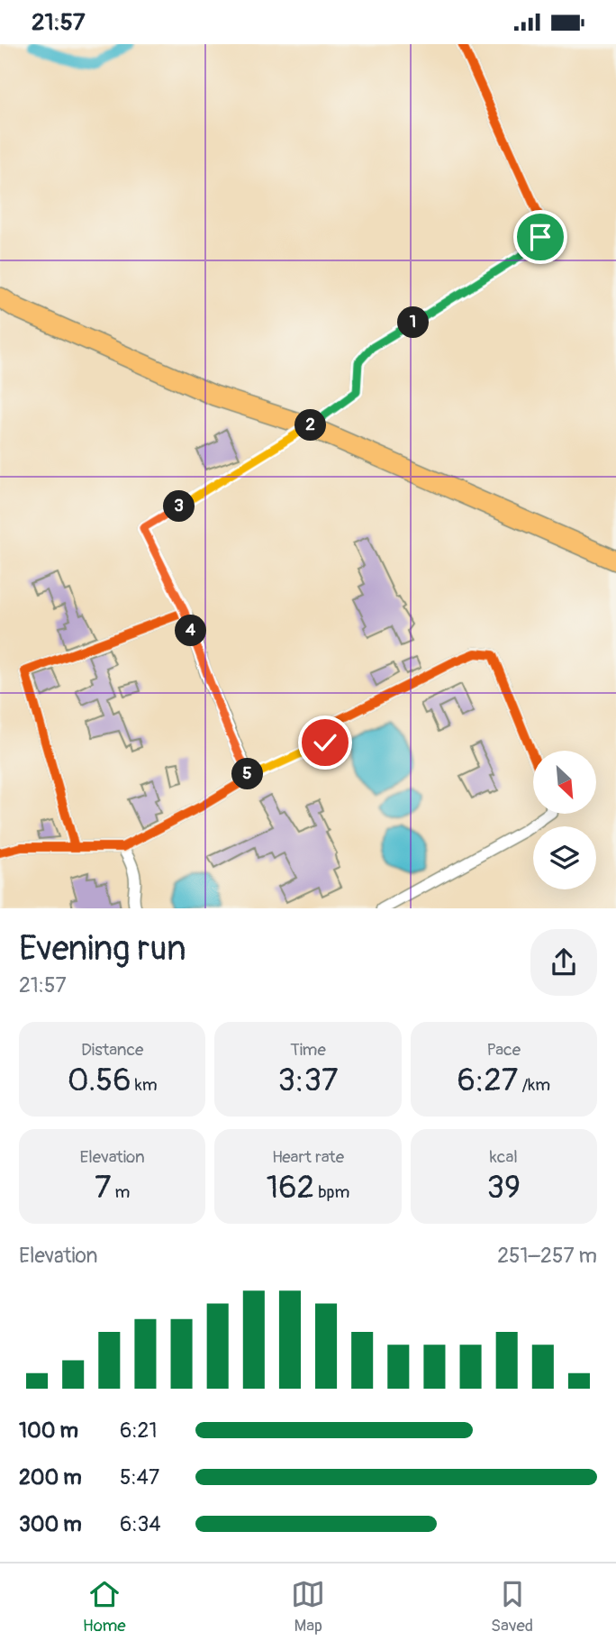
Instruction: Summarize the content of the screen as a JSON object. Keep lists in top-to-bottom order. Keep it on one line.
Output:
{"north":"bottom right","page":{"status":"21:57","pins":["1","2","3","4","5"],"heading":["Evening run","21:57"],"stats":[["Distance","0.56 km"],["Time","3:37"],["Pace","6:27 /km"],["Elevation","7 m"],["Heart rate","162 bpm"],["kcal","39"]],"chart":["Elevation","251–257 m"],"list":[{"name":"100 m","note":"6:21"},{"name":"200 m","note":"5:47"},{"name":"300 m","note":"6:34"}],"tabs":["Home","Map","Saved"]}}
